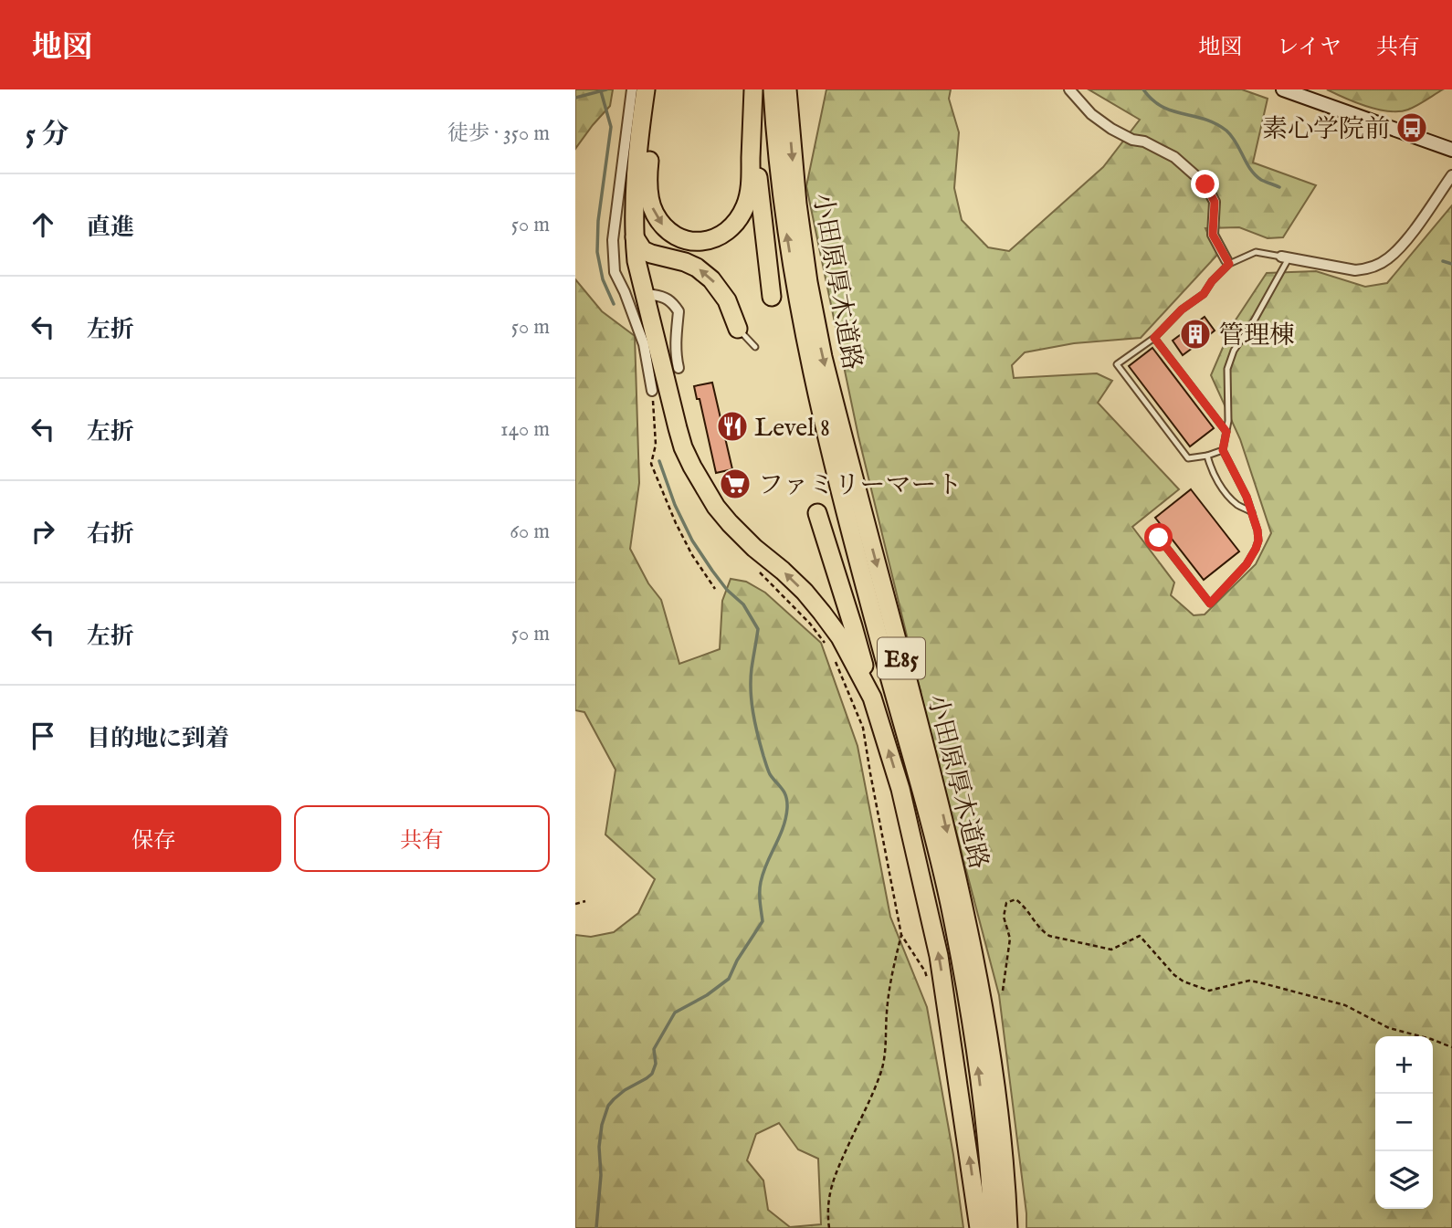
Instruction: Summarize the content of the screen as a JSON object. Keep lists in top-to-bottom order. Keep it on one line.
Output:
{"streets":{"highway":["小田原厚木道路","E85"]},"places":{"bus stop":["素心学院前"],"building":["管理棟"],"restaurant":["Level 8"],"supermarket":["ファミリーマート"]},"page":{"header":"地図","nav":["地図","レイヤ","共有"],"heading":["5 分","徒歩 · 350 m"],"list":[["直進","50 m"],["左折","50 m"],["左折","140 m"],["右折","60 m"],["左折","50 m"],"目的地に到着"],"buttons":["保存","共有"],"map_buttons":["+","−"]}}
